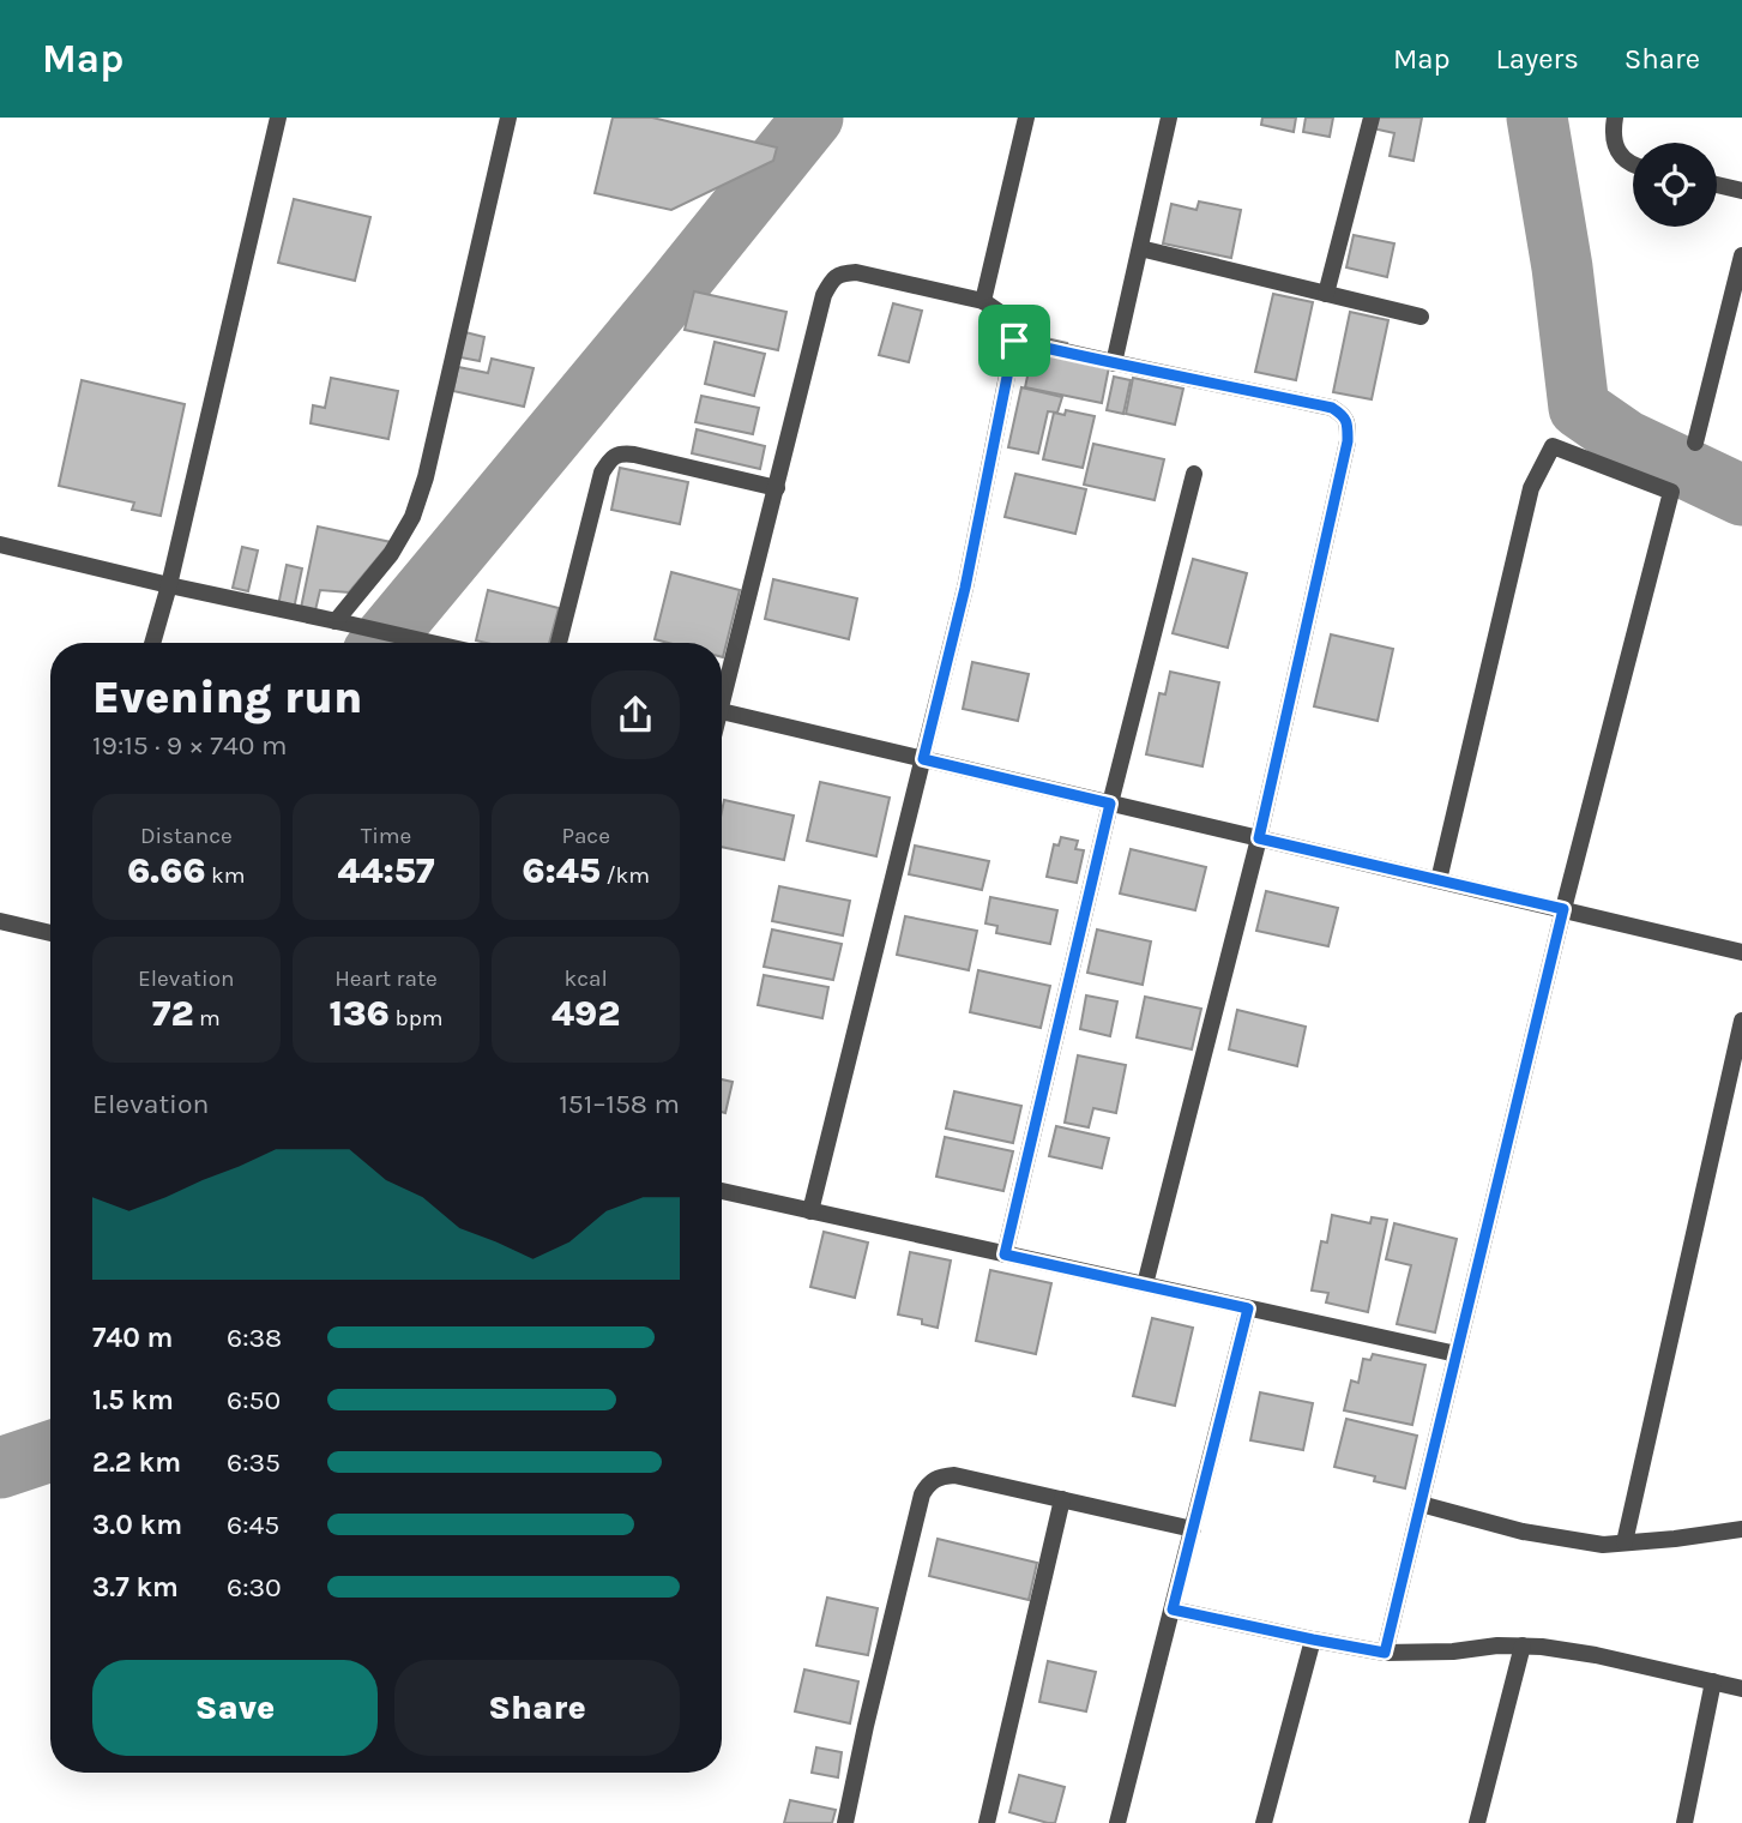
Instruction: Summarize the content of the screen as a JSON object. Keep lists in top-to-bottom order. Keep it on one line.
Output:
{"page":{"header":"Map","nav":["Map","Layers","Share"],"heading":["Evening run","19:15 · 9 × 740 m"],"stats":[["Distance","6.66 km"],["Time","44:57"],["Pace","6:45 /km"],["Elevation","72 m"],["Heart rate","136 bpm"],["kcal","492"]],"chart":["Elevation","151–158 m"],"list":[{"name":"740 m","note":"6:38"},{"name":"1.5 km","note":"6:50"},{"name":"2.2 km","note":"6:35"},{"name":"3.0 km","note":"6:45"},{"name":"3.7 km","note":"6:30"}],"buttons":["Save","Share"]}}
